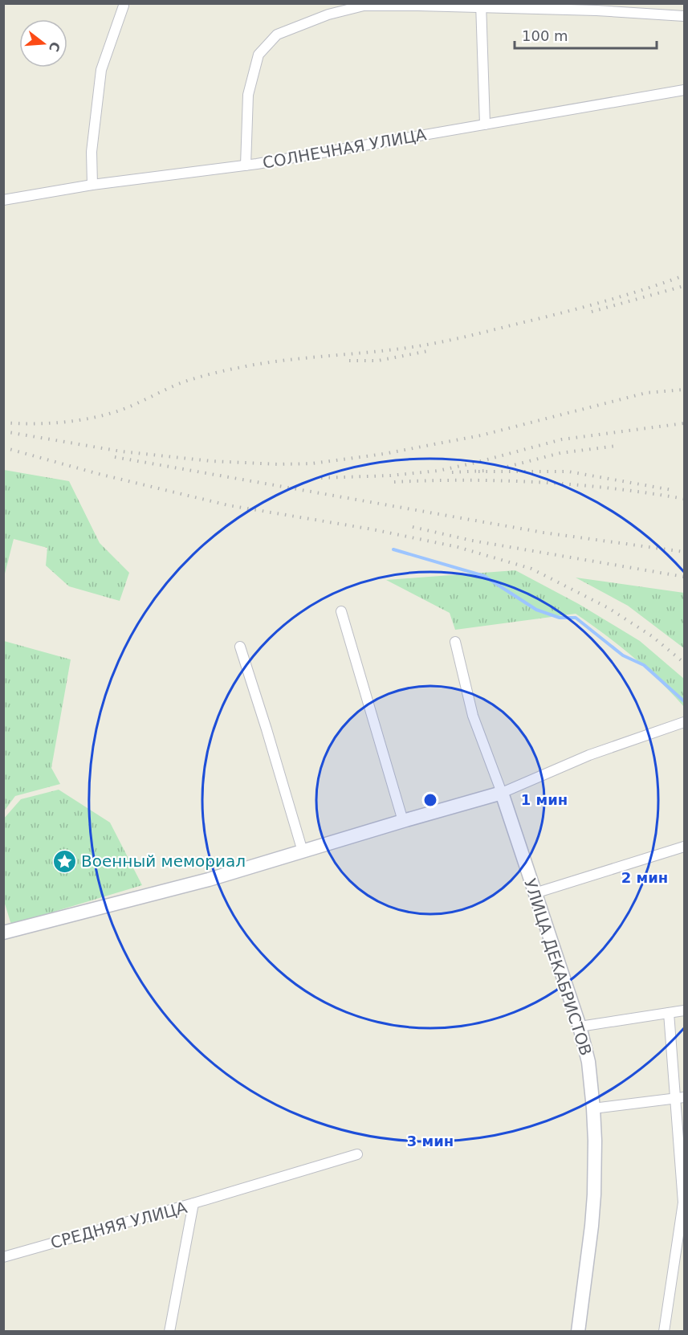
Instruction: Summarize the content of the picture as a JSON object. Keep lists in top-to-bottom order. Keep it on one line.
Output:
{"streets":{"street":["СОЛНЕЧНАЯ УЛИЦА","УЛИЦА ДЕКАБРИСТОВ","СРЕДНЯЯ УЛИЦА"]},"places":{"place":["Военный мемориал"]},"scale_bar":"100 m","north":"right","rings":["1 мин","2 мин","3 мин"]}
